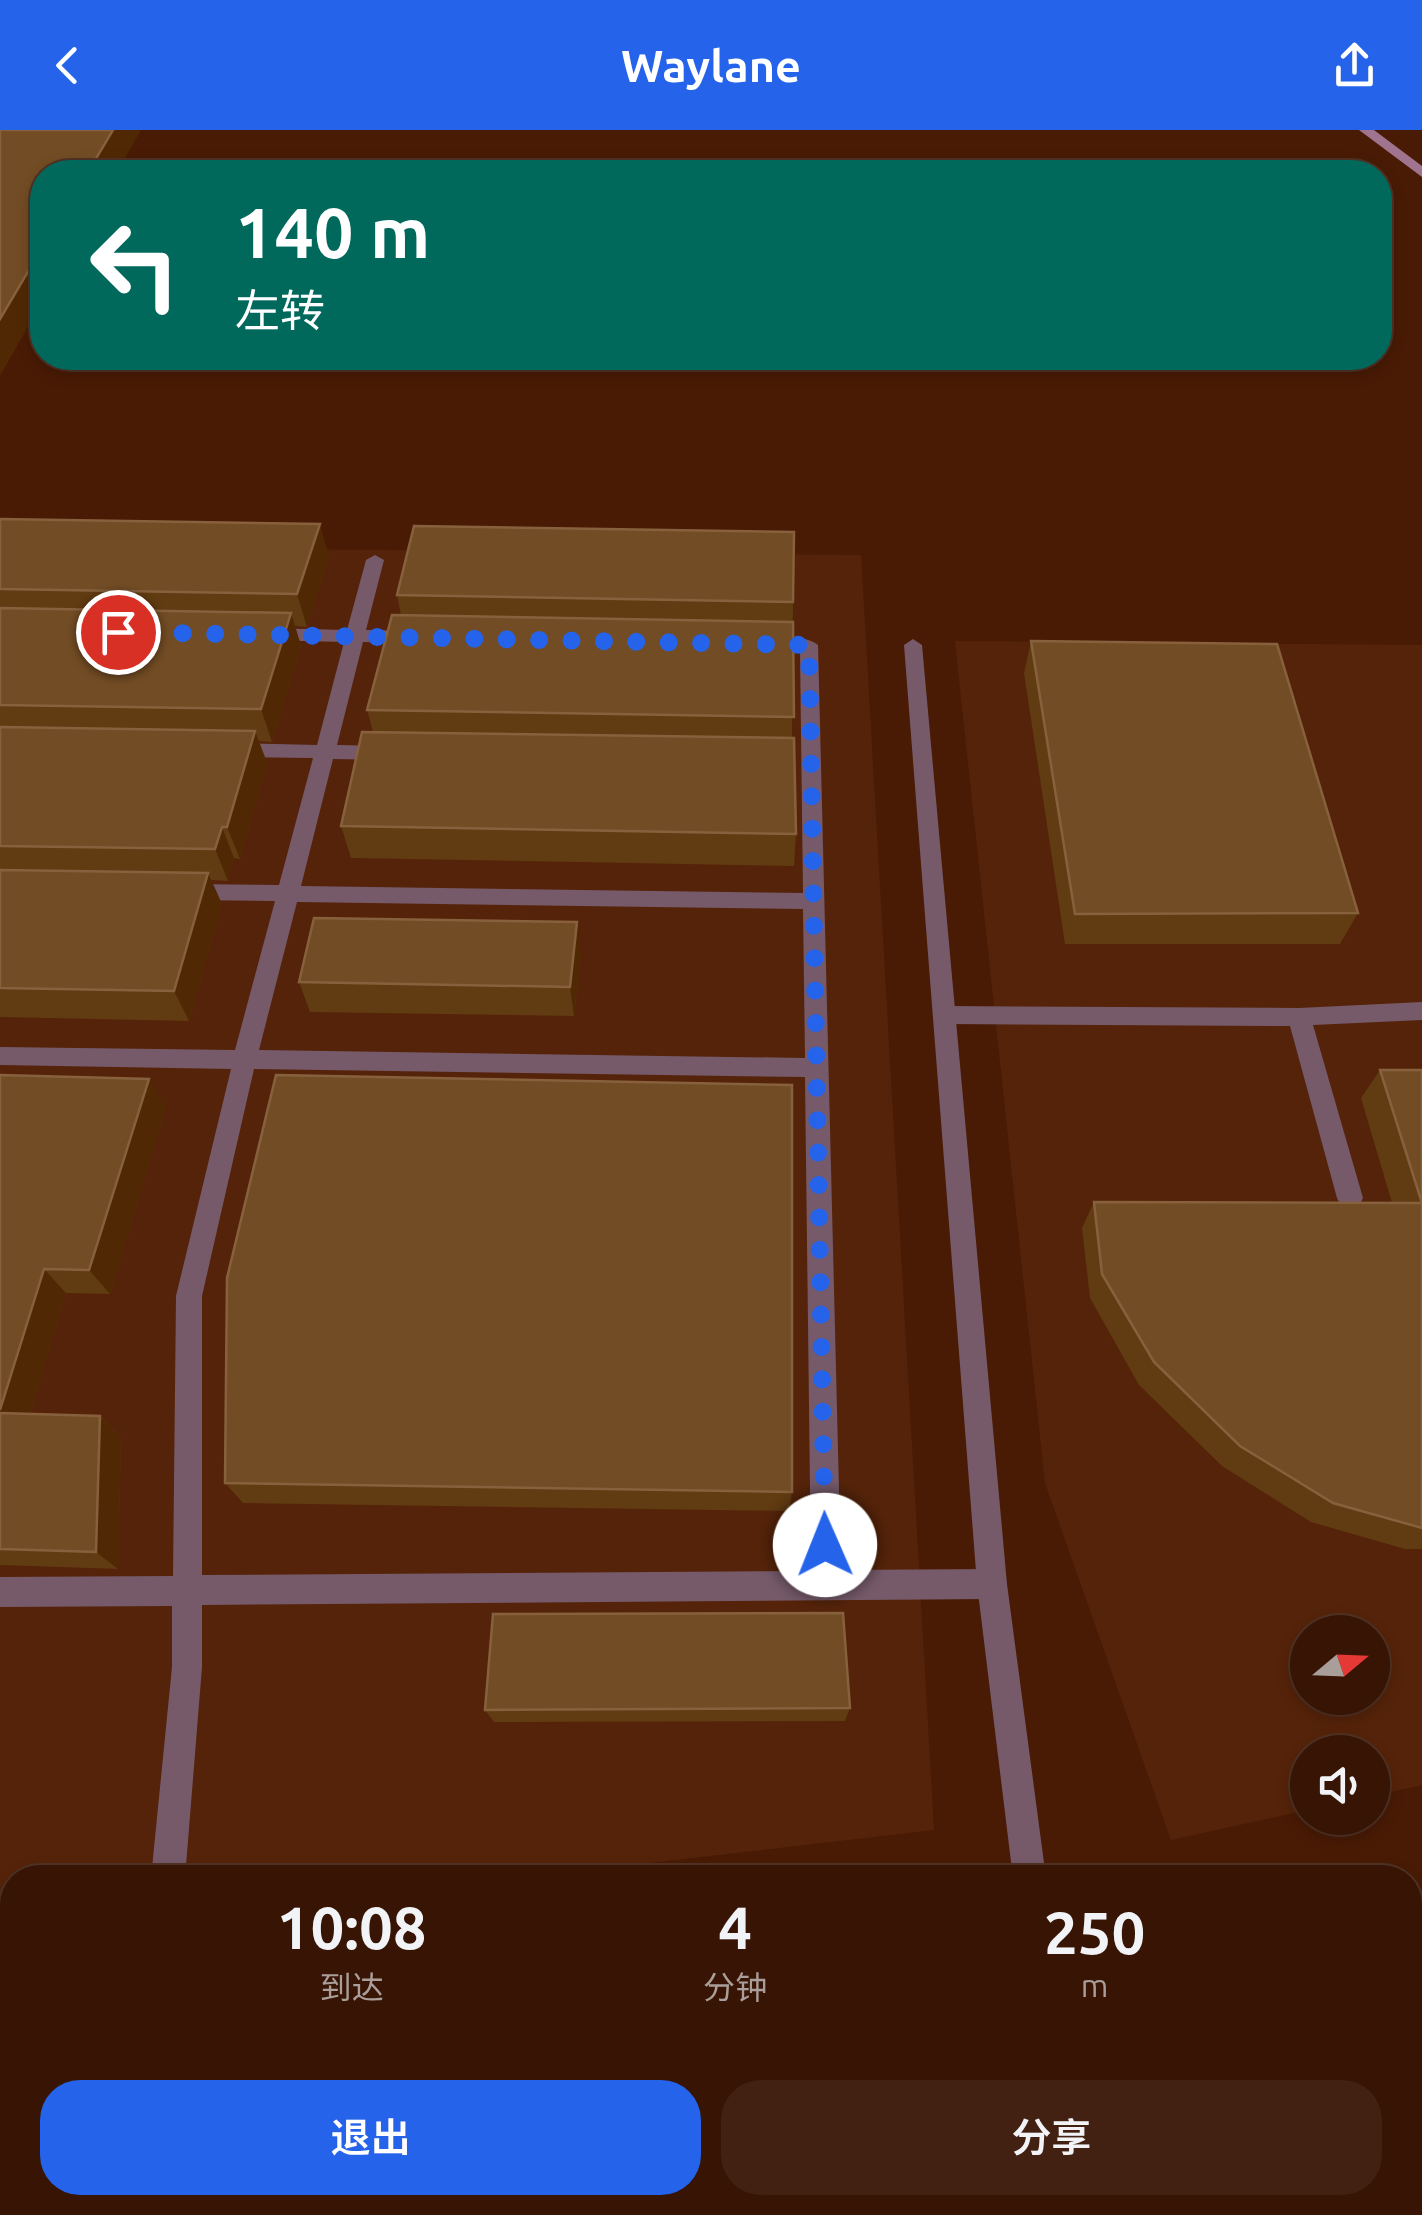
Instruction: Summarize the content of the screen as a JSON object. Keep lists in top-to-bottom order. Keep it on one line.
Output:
{"north":"right","page":{"header":"Waylane","turn":["140 m","左转"],"eta":["10:08","到达","4","分钟","250","m"],"buttons":["退出","分享"]}}
